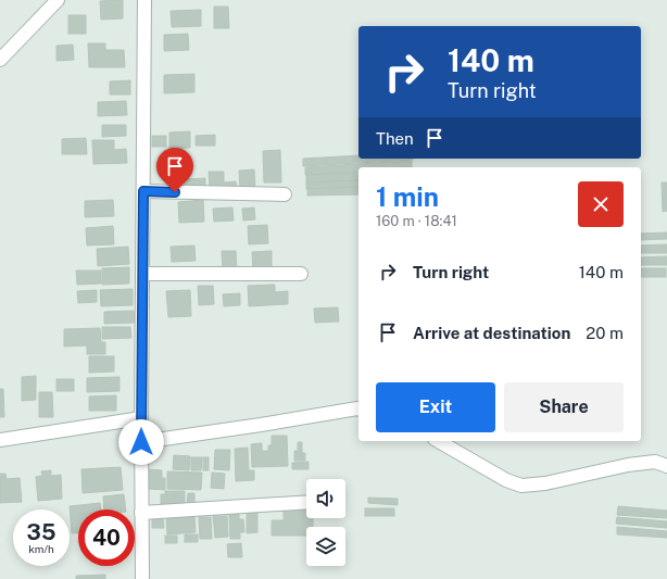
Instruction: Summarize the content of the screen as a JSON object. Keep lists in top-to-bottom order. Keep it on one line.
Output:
{"page":{"turn":["140 m","Turn right"],"then":"Then","heading":["1 min","160 m · 18:41"],"list":[{"name":"Turn right","value":"140 m"},{"name":"Arrive at destination","value":"20 m"}],"buttons":["Exit","Share"],"speed":"35 km/h","limit":"40"}}
